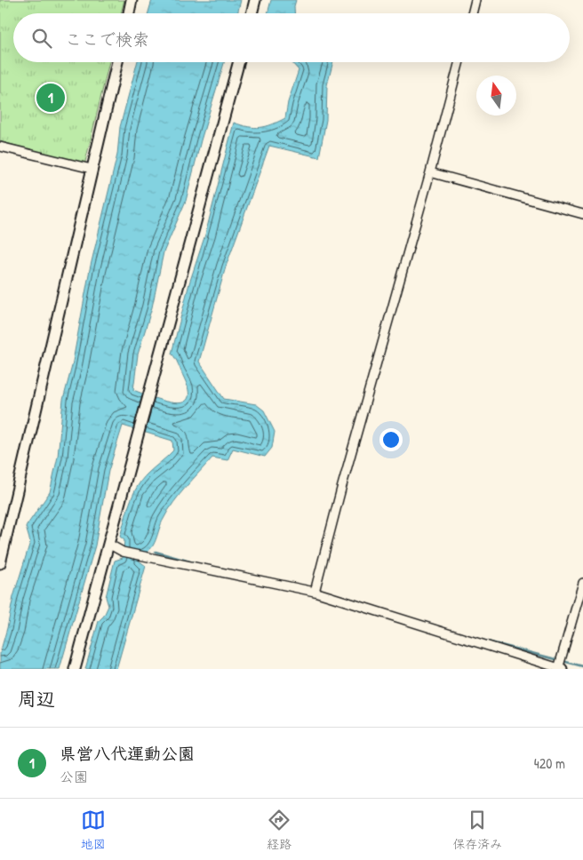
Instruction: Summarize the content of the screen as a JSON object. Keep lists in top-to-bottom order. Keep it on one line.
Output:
{"north":"top","page":{"search":"ここで検索","pins":"1","heading":"周辺","list":[{"mark":"1","name":"県営八代運動公園","note":"公園","value":"420 m"}],"nav":["地図","経路","保存済み"]}}
